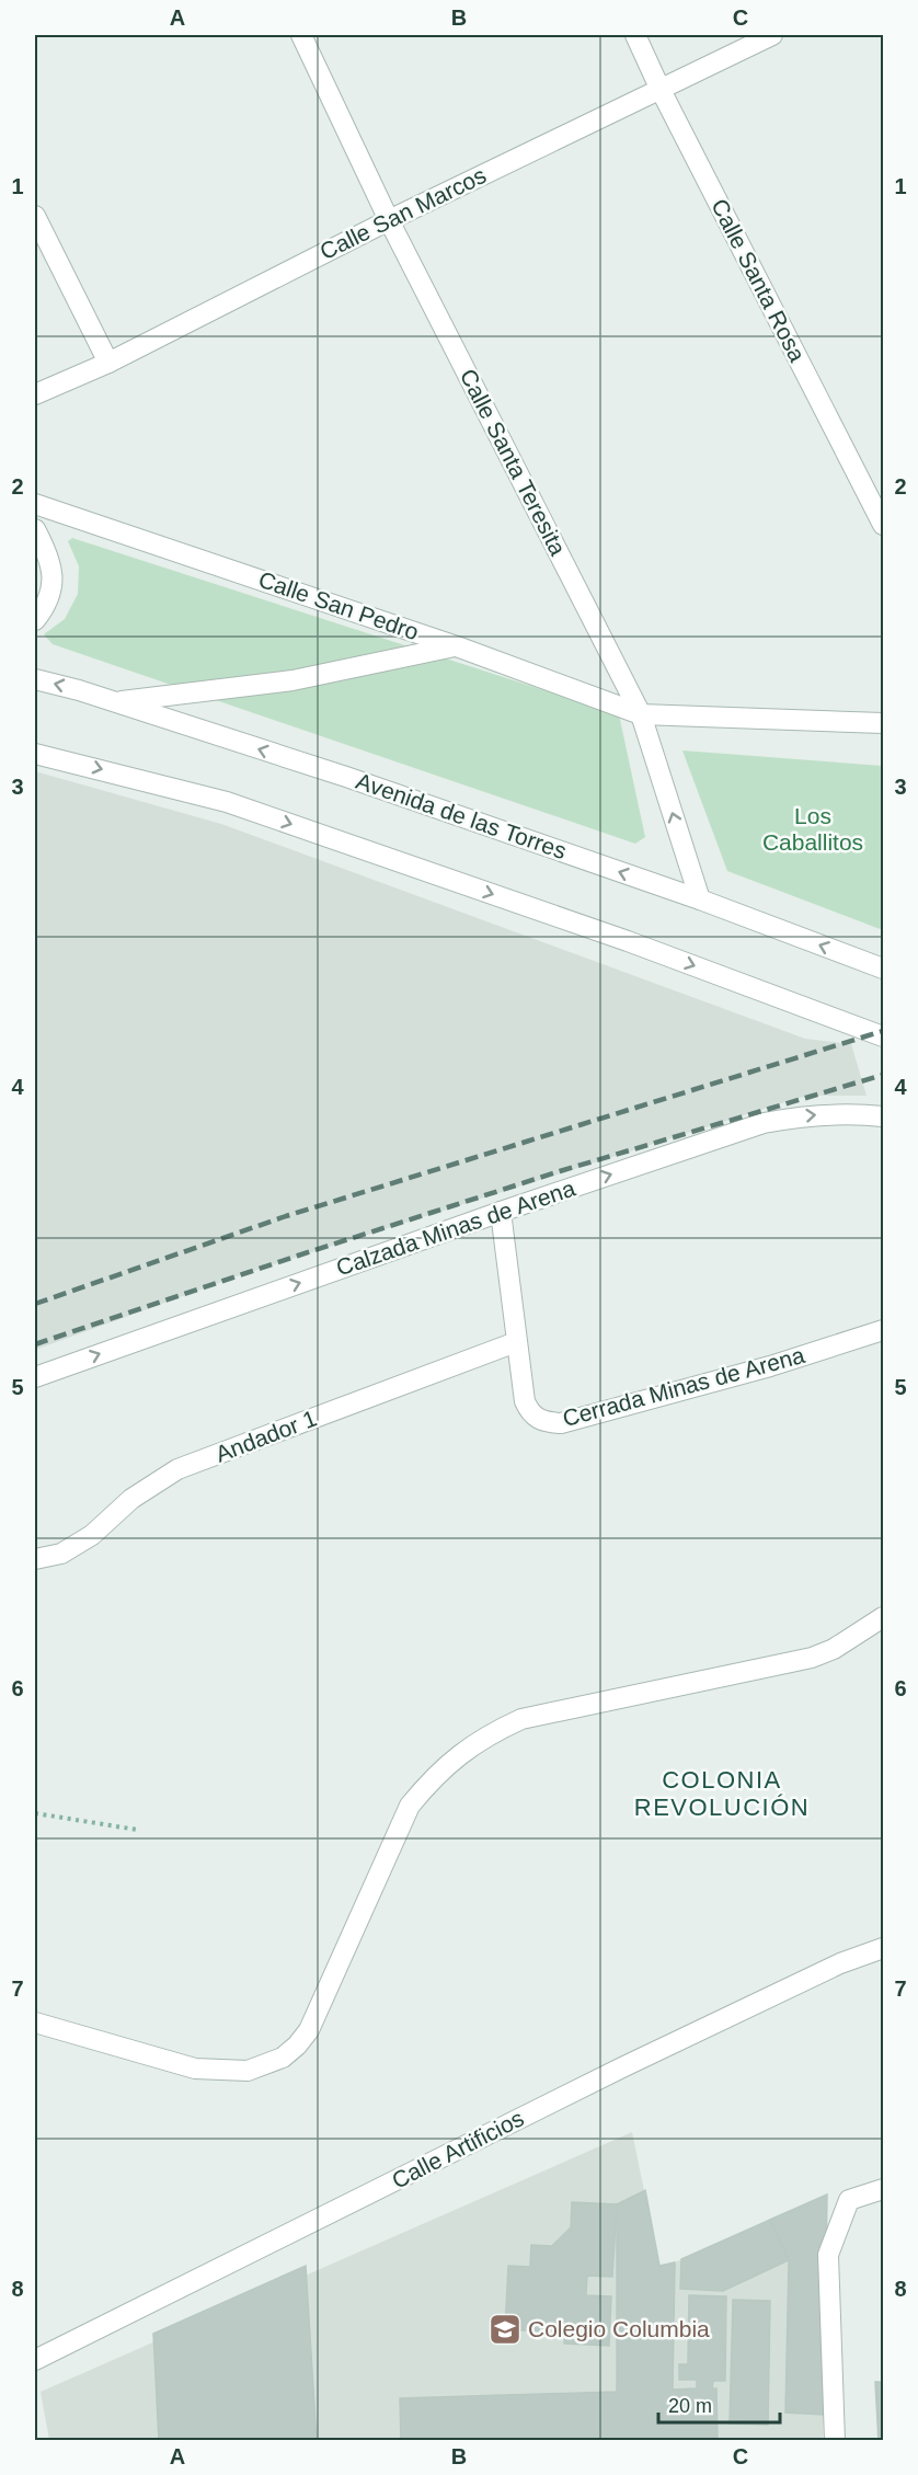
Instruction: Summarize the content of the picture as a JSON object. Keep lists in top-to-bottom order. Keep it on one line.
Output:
{"streets":{"street":["Calle San Marcos","Calle Santa Rosa","Calle Santa Teresita","Calle San Pedro","Avenida de las Torres","Calzada Minas de Arena","Cerrada Minas de Arena","Andador 1","Calle Artificios"]},"crossings":[["Calle San Marcos","Calle Santa Rosa"],["Calle San Marcos","Calle Santa Teresita"],["Calle Santa Teresita","Calle San Pedro"],["Calle Santa Teresita","Avenida de las Torres"],["Calzada Minas de Arena","Cerrada Minas de Arena"],["Cerrada Minas de Arena","Andador 1"]],"one_way":["Calzada Minas de Arena"],"districts":["COLONIA REVOLUCIÓN"],"parks":["Los Caballitos"],"places":{"school or university":["Colegio Columbia"]},"scale_bar":"20 m","grid":{"columns":["A","B","C"],"rows":["1","2","3","4","5","6","7","8"]}}
